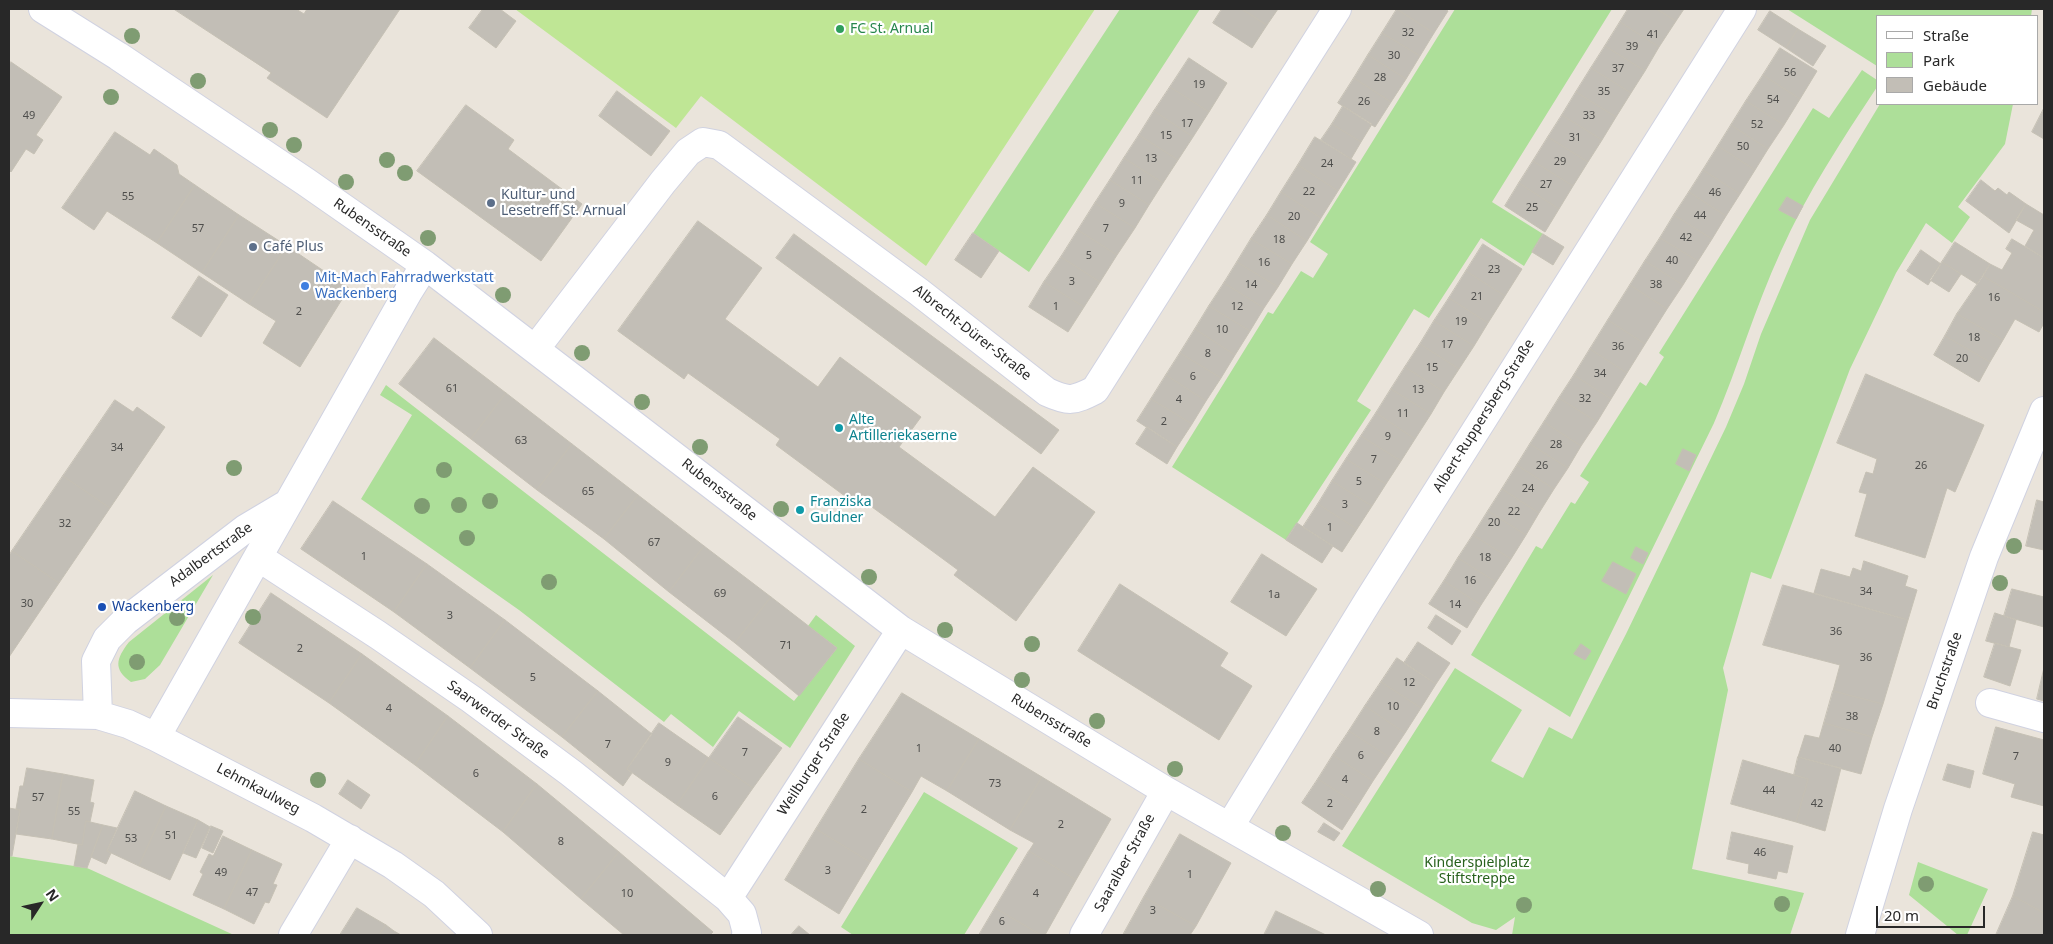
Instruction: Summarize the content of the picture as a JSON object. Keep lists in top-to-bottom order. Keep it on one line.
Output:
{"streets":{"street":["Rubensstraße","Albrecht-Dürer-Straße","Albert-Ruppersberg-Straße","Adalbertstraße","Bruchstraße","Saarwerder Straße","Weilburger Straße","Lehmkaulweg","Saaralber Straße"]},"crossings":[["Rubensstraße","Albrecht-Dürer-Straße"],["Rubensstraße","Albert-Ruppersberg-Straße"],["Rubensstraße","Adalbertstraße"],["Rubensstraße","Weilburger Straße"],["Rubensstraße","Saaralber Straße"],["Adalbertstraße","Saarwerder Straße"],["Adalbertstraße","Lehmkaulweg"],["Saarwerder Straße","Weilburger Straße"]],"parks":["Kinderspielplatz Stiftstreppe"],"places":["FC St. Arnual","Kultur- und Lesetreff St. Arnual","Café Plus","Mit-Mach Fahrradwerkstatt Wackenberg","Alte Artilleriekaserne","Franziska Guldner","Wackenberg"],"house_numbers":["32","41","39","30","37","56","28","19","35","54","26","49","33","17","52","15","31","50","13","29","24","11","27","22","46","55","9","25","44","20","57","7","42","18","5","40","16","23","3","14","38","21","16","1","12","2","19","10","18","17","36","8","20","15","34","6","61","13","32","4","11","2","9","63","28","34","7","26","26","5","24","65","3","22","20","32","1","67","1","18","16","34","69","1a","30","14","3","36","71","2","36","5","12","10","4","38","8","7","1","40","7","6","7","9","6","4","73","44","6","57","2","42","2","55","2","51","53","8","46","3","49","1","47","10","4","3","6"],"legend":["Straße","Park","Gebäude"],"scale_bar":"20 m","north":"top right"}
